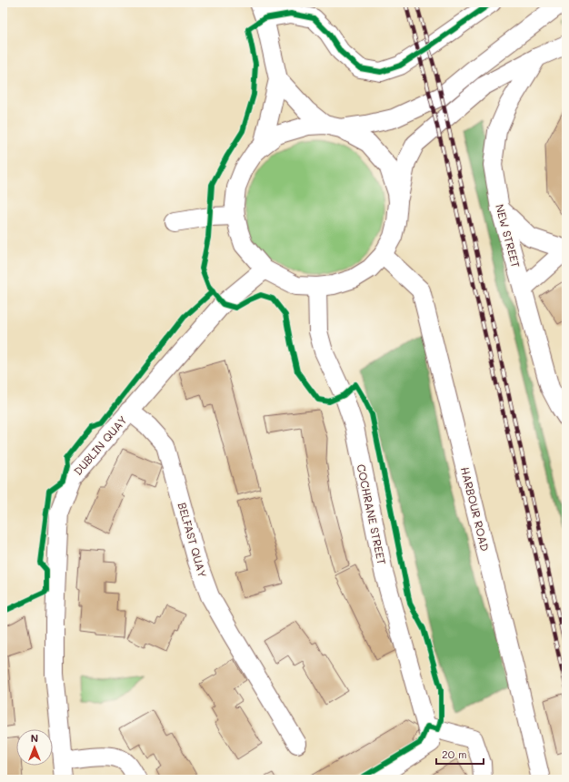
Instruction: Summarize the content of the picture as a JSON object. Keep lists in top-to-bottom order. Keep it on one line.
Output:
{"streets":{"street":["NEW STREET","DUBLIN QUAY","HARBOUR ROAD","COCHRANE STREET","BELFAST QUAY"]},"crossings":[["DUBLIN QUAY","BELFAST QUAY"]],"scale_bar":"20 m","north":"top"}
